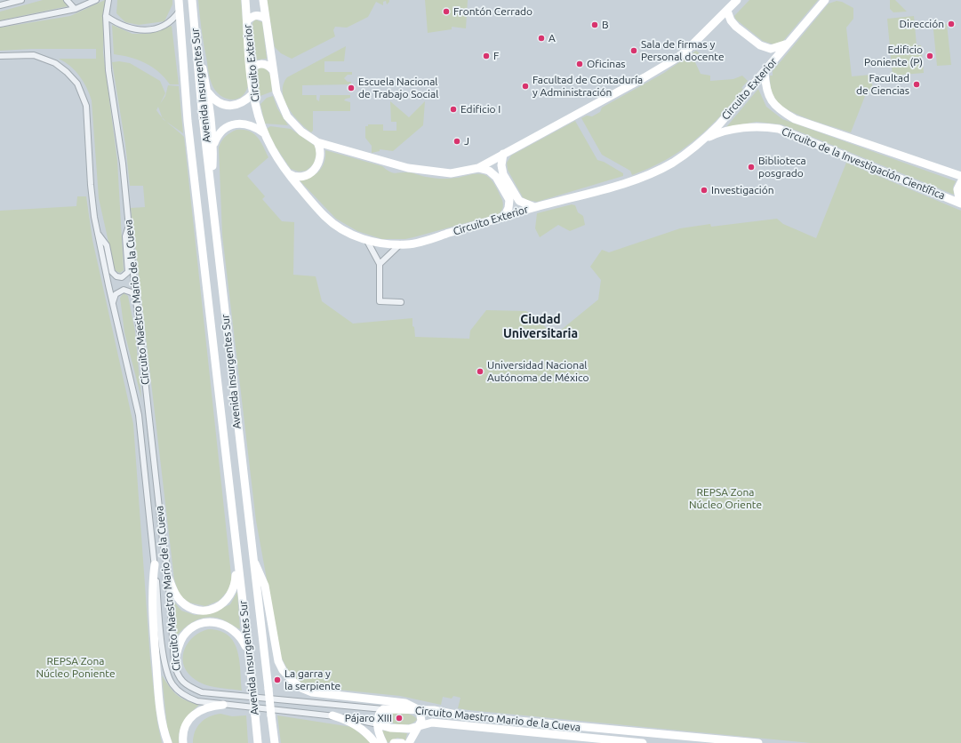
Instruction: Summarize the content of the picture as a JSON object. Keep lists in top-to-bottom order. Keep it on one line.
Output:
{"streets":{"street":["Circuito Exterior","Avenida Insurgentes Sur","Circuito de la Investigación Científica","Circuito Maestro Mario de la Cueva"]},"crossings":[["Circuito Exterior","Circuito de la Investigación Científica"]],"districts":["Ciudad Universitaria"],"parks":["REPSA Zona Núcleo Oriente","REPSA Zona Núcleo Poniente"],"places":["Frontón Cerrado","Dirección","B","A","Sala de firmas y Personal docente","F","Edificio Poniente (P)","Oficinas","Facultad de Ciencias","Facultad de Contaduría y Administración","Escuela Nacional de Trabajo Social","Edificio I","J","Biblioteca posgrado","Investigación","Universidad Nacional Autónoma de México","La garra y la serpiente","Pájaro XIII"]}
